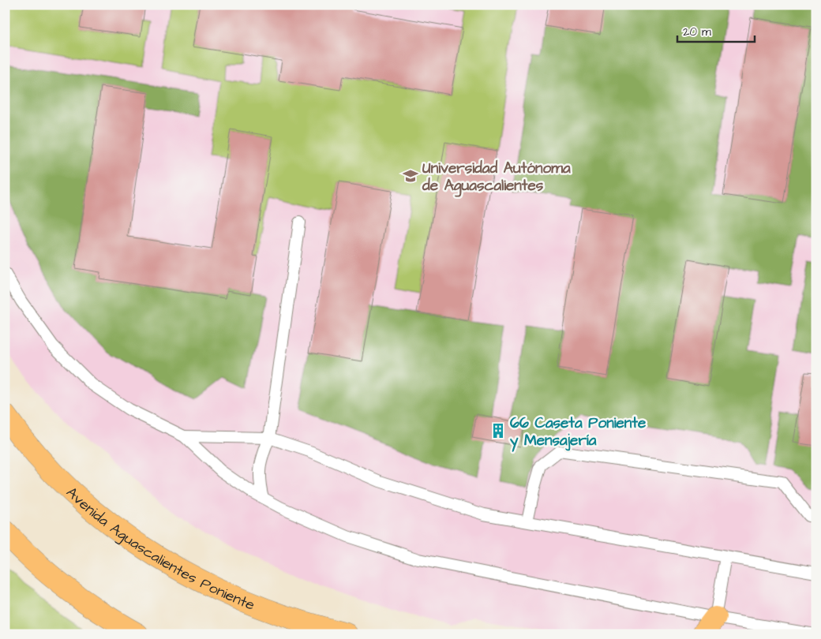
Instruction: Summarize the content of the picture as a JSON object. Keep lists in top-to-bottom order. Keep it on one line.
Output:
{"streets":{"main road":["Avenida Aguascalientes Poniente"]},"places":{"school or university":["Universidad Autónoma de Aguascalientes"],"building":["66 Caseta Poniente y Mensajería"]},"scale_bar":"20 m"}
